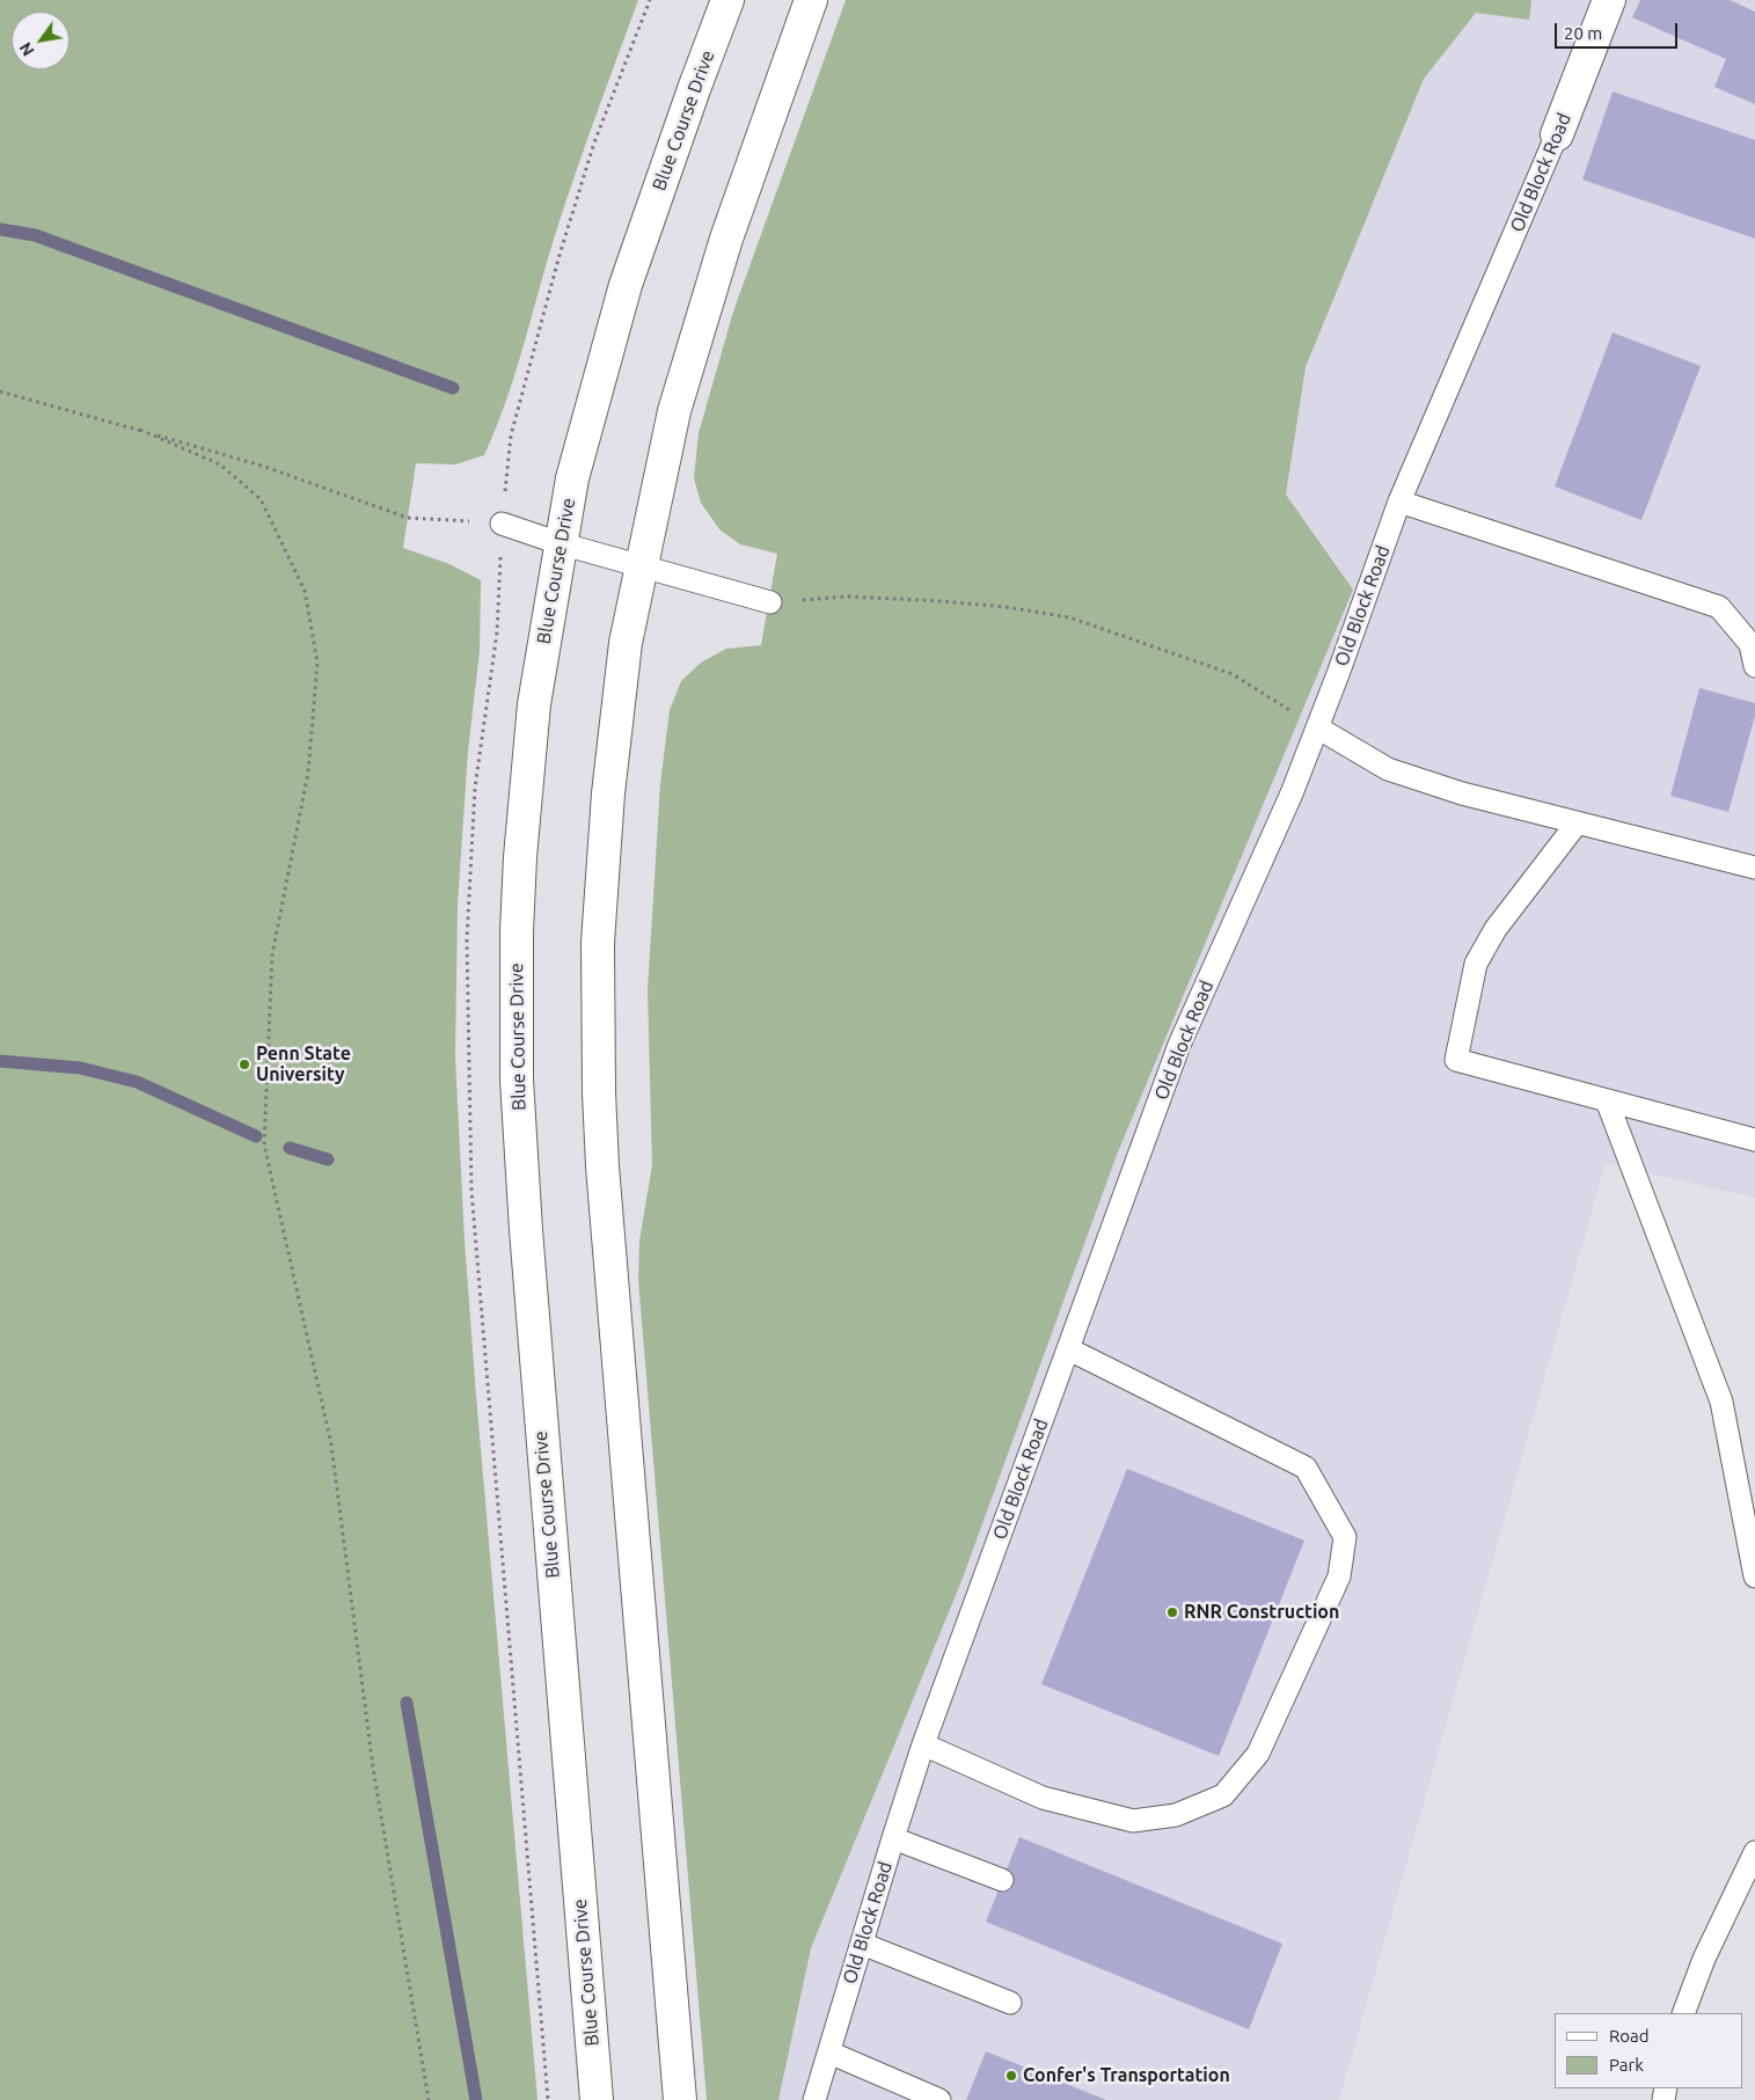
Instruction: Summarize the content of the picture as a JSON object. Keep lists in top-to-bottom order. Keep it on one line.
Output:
{"streets":{"main road":["Blue Course Drive","Old Block Road"]},"places":["Penn State University","RNR Construction","Confer's Transportation"],"legend":["Road","Park"],"scale_bar":"20 m","north":"bottom left"}
